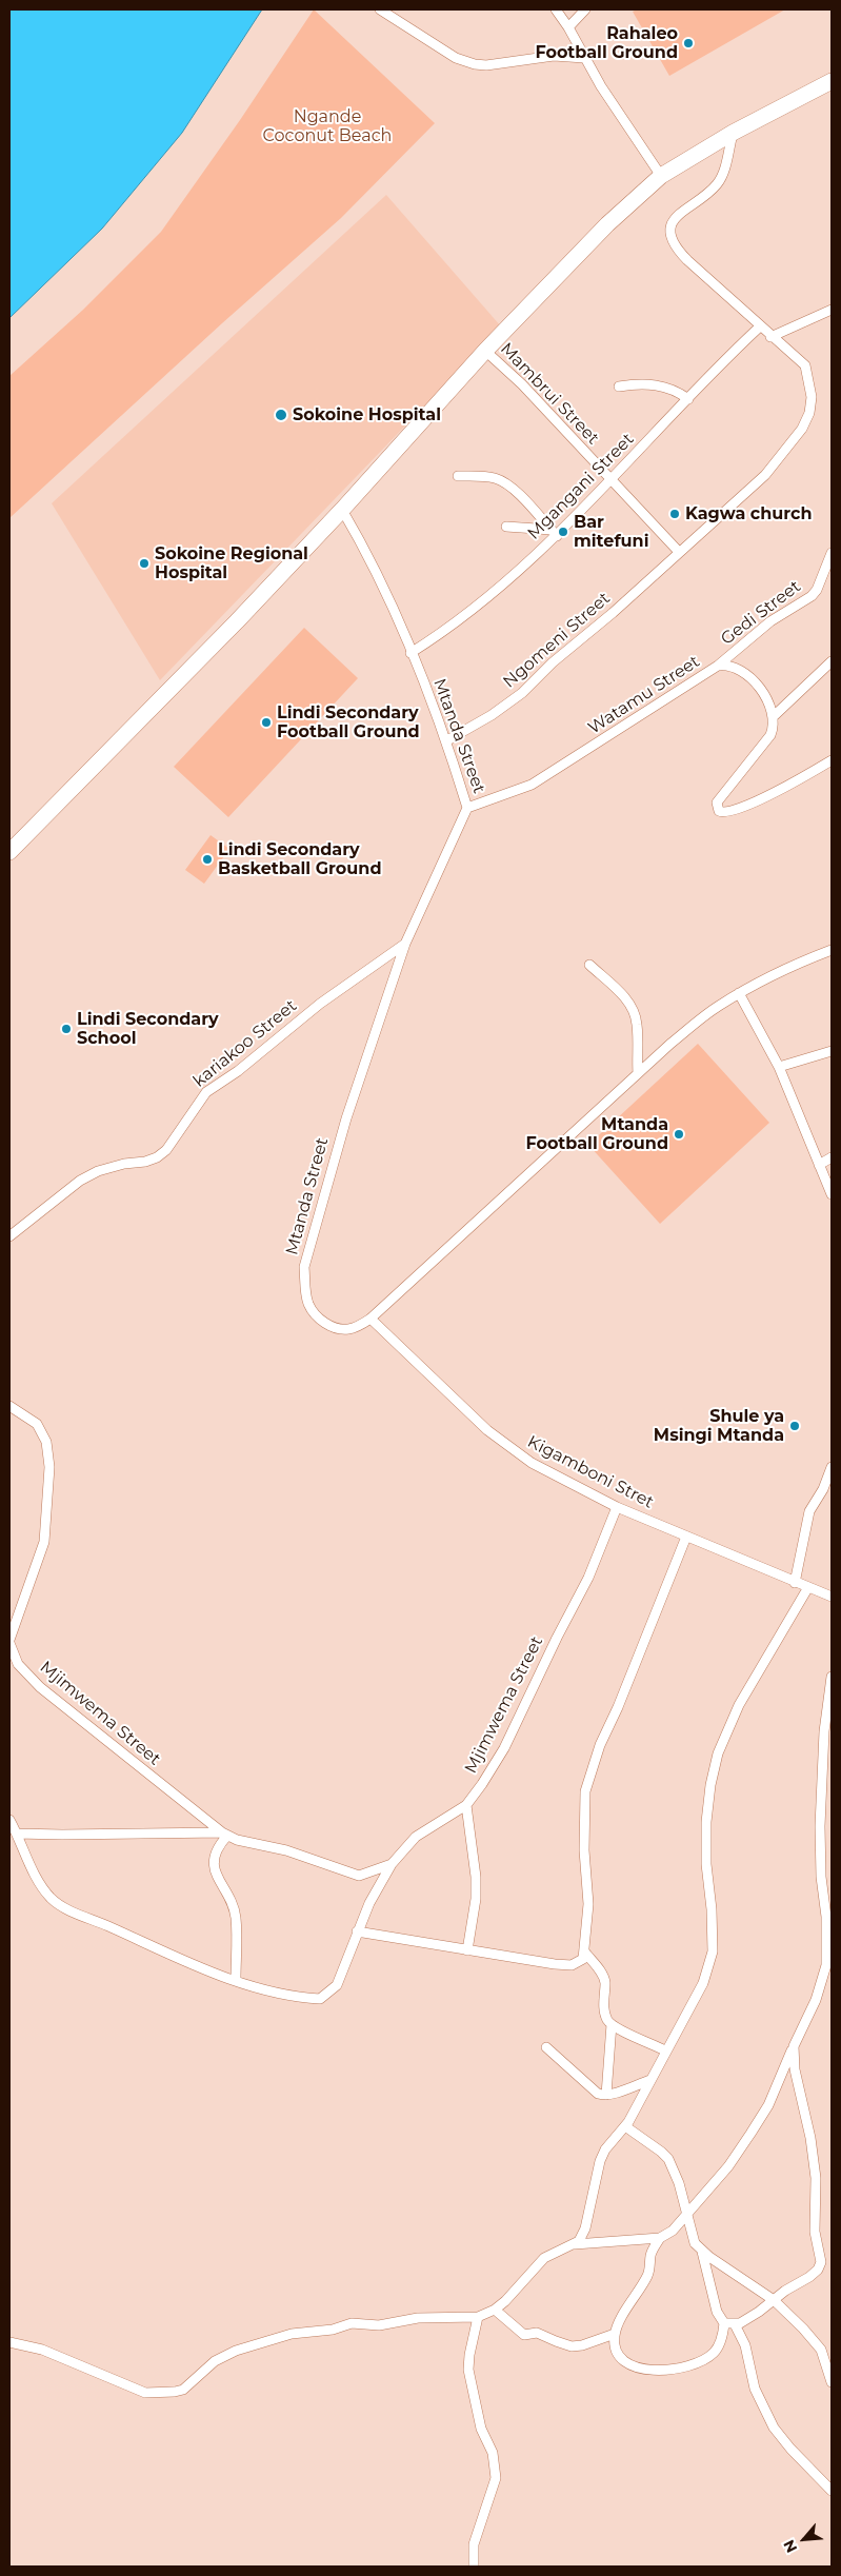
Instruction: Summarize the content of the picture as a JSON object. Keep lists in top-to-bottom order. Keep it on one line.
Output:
{"streets":{"street":["Mambrui Street","Mgangani Street","Gedi Street","Ngomeni Street","Watamu Street","Mtanda Street","kariakoo Street","Kigamboni Stret","Mjimwema Street"]},"crossings":[["Mambrui Street","Mgangani Street"],["Mambrui Street","Ngomeni Street"],["Mgangani Street","Ngomeni Street"],["Mgangani Street","Mtanda Street"],["Gedi Street","Watamu Street"],["Ngomeni Street","Mtanda Street"],["Watamu Street","Mtanda Street"],["Mtanda Street","kariakoo Street"],["Mtanda Street","Kigamboni Stret"],["Kigamboni Stret","Mjimwema Street"]],"parks":["Ngande Coconut Beach"],"places":["Rahaleo Football Ground","Sokoine Hospital","Kagwa church","Bar mitefuni","Sokoine Regional Hospital","Lindi Secondary Football Ground","Lindi Secondary Basketball Ground","Lindi Secondary School","Mtanda Football Ground","Shule ya Msingi Mtanda"],"north":"bottom left"}
